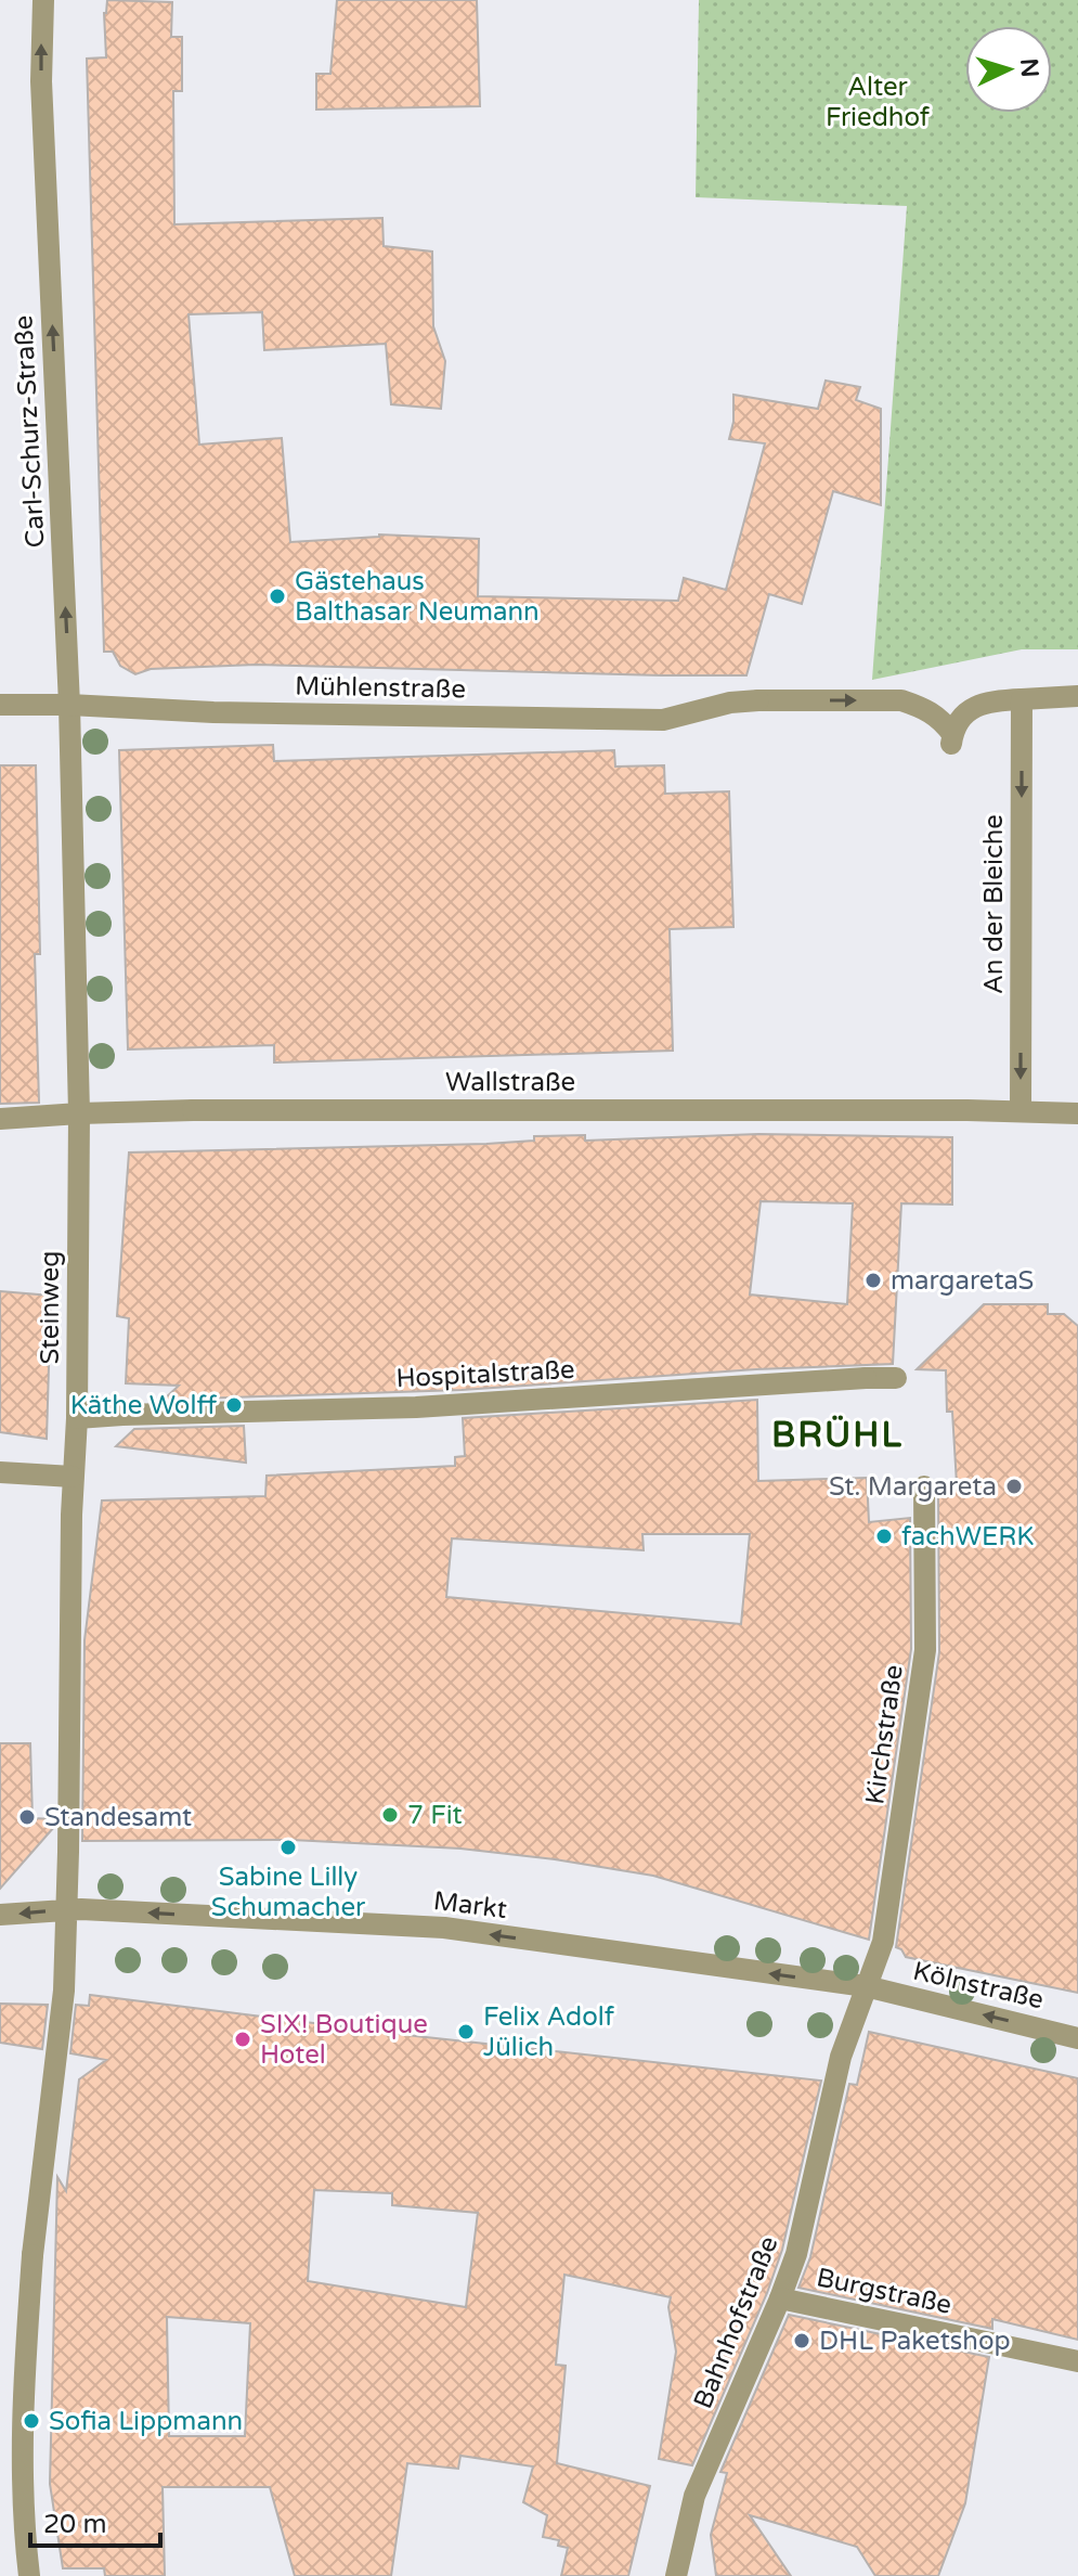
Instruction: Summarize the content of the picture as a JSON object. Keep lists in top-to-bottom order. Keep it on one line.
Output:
{"streets":{"street":["Carl-Schurz-Straße","Mühlenstraße","An der Bleiche","Wallstraße","Steinweg","Hospitalstraße","Kirchstraße","Markt","Kölnstraße","Burgstraße","Bahnhofstraße"]},"crossings":[["Carl-Schurz-Straße","Mühlenstraße"],["Carl-Schurz-Straße","Steinweg"],["Mühlenstraße","An der Bleiche"],["Mühlenstraße","Steinweg"],["An der Bleiche","Wallstraße"],["Wallstraße","Steinweg"],["Steinweg","Hospitalstraße"],["Steinweg","Markt"],["Kirchstraße","Markt"],["Kirchstraße","Kölnstraße"],["Kirchstraße","Bahnhofstraße"],["Markt","Kölnstraße"],["Markt","Bahnhofstraße"],["Kölnstraße","Bahnhofstraße"],["Burgstraße","Bahnhofstraße"]],"one_way":["Carl-Schurz-Straße","Mühlenstraße","An der Bleiche","Markt","Kölnstraße"],"districts":["BRÜHL"],"parks":["Alter Friedhof"],"places":["Gästehaus Balthasar Neumann","margaretaS","Käthe Wolff","St. Margareta","fachWERK","7 Fit","Standesamt","Sabine Lilly Schumacher","Felix Adolf Jülich","SIX! Boutique Hotel","DHL Paketshop","Sofia Lippmann"],"scale_bar":"20 m","north":"right"}
